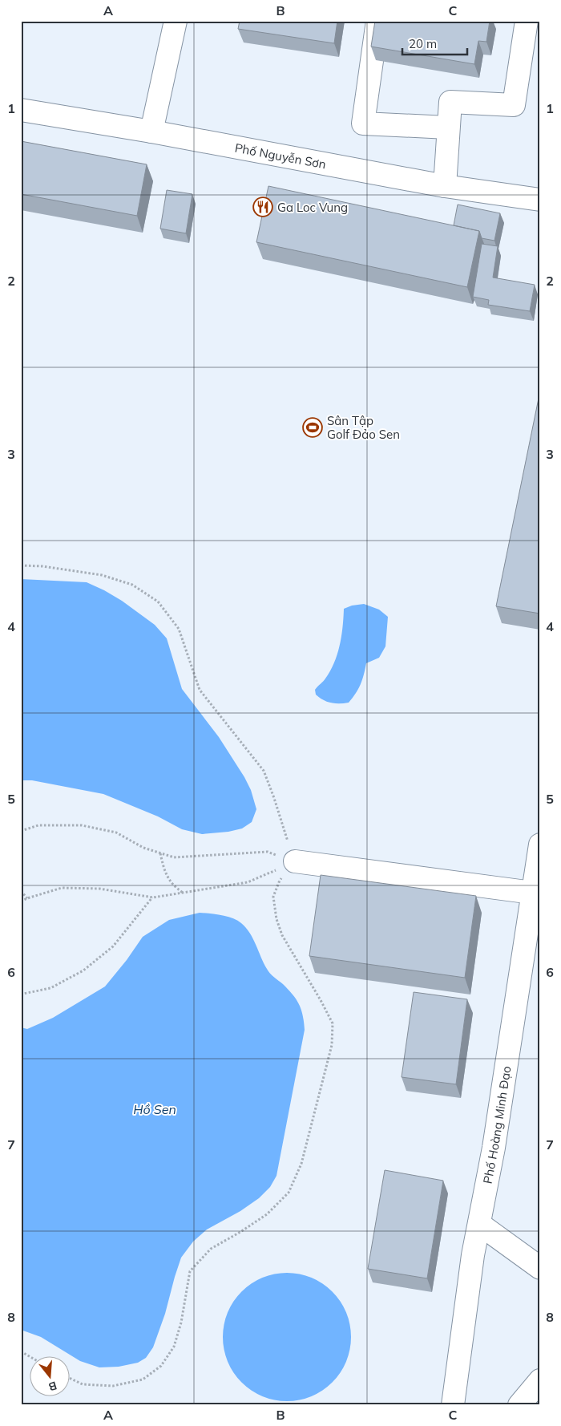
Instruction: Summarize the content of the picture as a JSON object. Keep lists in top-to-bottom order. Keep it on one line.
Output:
{"streets":{"street":["Phố Nguyễn Sơn","Phố Hoàng Minh Đạo"]},"water":["Hồ Sen"],"places":{"restaurant":["Ga Loc Vung"],"sports":["Sân Tập Golf Đảo Sen"]},"scale_bar":"20 m","north":"bottom","grid":{"columns":["A","B","C"],"rows":["1","2","3","4","5","6","7","8"]}}
